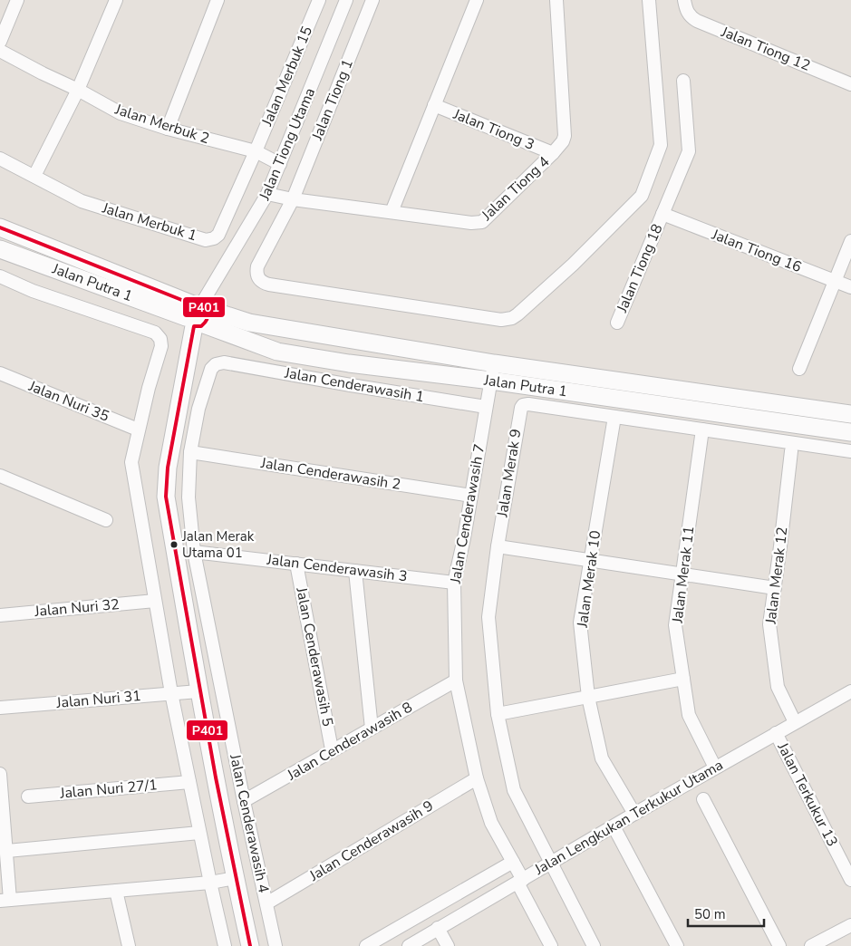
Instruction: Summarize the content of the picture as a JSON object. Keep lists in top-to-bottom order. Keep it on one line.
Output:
{"streets":{"main road":["Jalan Putra 1"],"street":["Jalan Tiong 12","Jalan Merbuk 15","Jalan Tiong 1","Jalan Merbuk 2","Jalan Tiong 3","Jalan Tiong Utama","Jalan Tiong 4","Jalan Merbuk 1","Jalan Tiong 16","Jalan Tiong 18","Jalan Cenderawasih 1","Jalan Nuri 35","Jalan Merak 9","Jalan Cenderawasih 2","Jalan Cenderawasih 7","Jalan Cenderawasih 3","Jalan Merak 11","Jalan Merak 12","Jalan Merak 10","Jalan Nuri 32","Jalan Cenderawasih 5","Jalan Nuri 31","Jalan Cenderawasih 8","Jalan Nuri 27/1","Jalan Terkukur 13","Jalan Lengkukan Terkukur Utama","Jalan Cenderawasih 4","Jalan Cenderawasih 9"]},"crossings":[["Jalan Merbuk 15","Jalan Merbuk 2"],["Jalan Merbuk 15","Jalan Merbuk 1"],["Jalan Tiong 1","Jalan Tiong 4"],["Jalan Merbuk 2","Jalan Tiong Utama"],["Jalan Merbuk 2","Jalan Merbuk 1"],["Jalan Tiong 3","Jalan Tiong 4"],["Jalan Tiong Utama","Jalan Tiong 4"],["Jalan Tiong Utama","Jalan Putra 1"],["Jalan Tiong 16","Jalan Tiong 18"],["Jalan Putra 1","Jalan Cenderawasih 7"],["Jalan Cenderawasih 1","Jalan Cenderawasih 7"],["Jalan Cenderawasih 1","Jalan Cenderawasih 4"],["Jalan Merak 9","Jalan Merak 11"],["Jalan Merak 9","Jalan Merak 10"],["Jalan Merak 9","Jalan Lengkukan Terkukur Utama"],["Jalan Cenderawasih 2","Jalan Cenderawasih 7"],["Jalan Cenderawasih 2","Jalan Cenderawasih 4"],["Jalan Cenderawasih 7","Jalan Cenderawasih 3"],["Jalan Cenderawasih 7","Jalan Cenderawasih 8"],["Jalan Cenderawasih 7","Jalan Lengkukan Terkukur Utama"],["Jalan Cenderawasih 7","Jalan Cenderawasih 9"],["Jalan Cenderawasih 3","Jalan Cenderawasih 5"],["Jalan Cenderawasih 3","Jalan Cenderawasih 4"],["Jalan Merak 11","Jalan Lengkukan Terkukur Utama"],["Jalan Merak 12","Jalan Lengkukan Terkukur Utama"],["Jalan Merak 10","Jalan Lengkukan Terkukur Utama"],["Jalan Cenderawasih 5","Jalan Cenderawasih 8"],["Jalan Cenderawasih 8","Jalan Cenderawasih 4"],["Jalan Terkukur 13","Jalan Lengkukan Terkukur Utama"],["Jalan Cenderawasih 4","Jalan Cenderawasih 9"]],"places":["Jalan Merak Utama 01"],"lines":["transit line P401"],"scale_bar":"50 m"}
